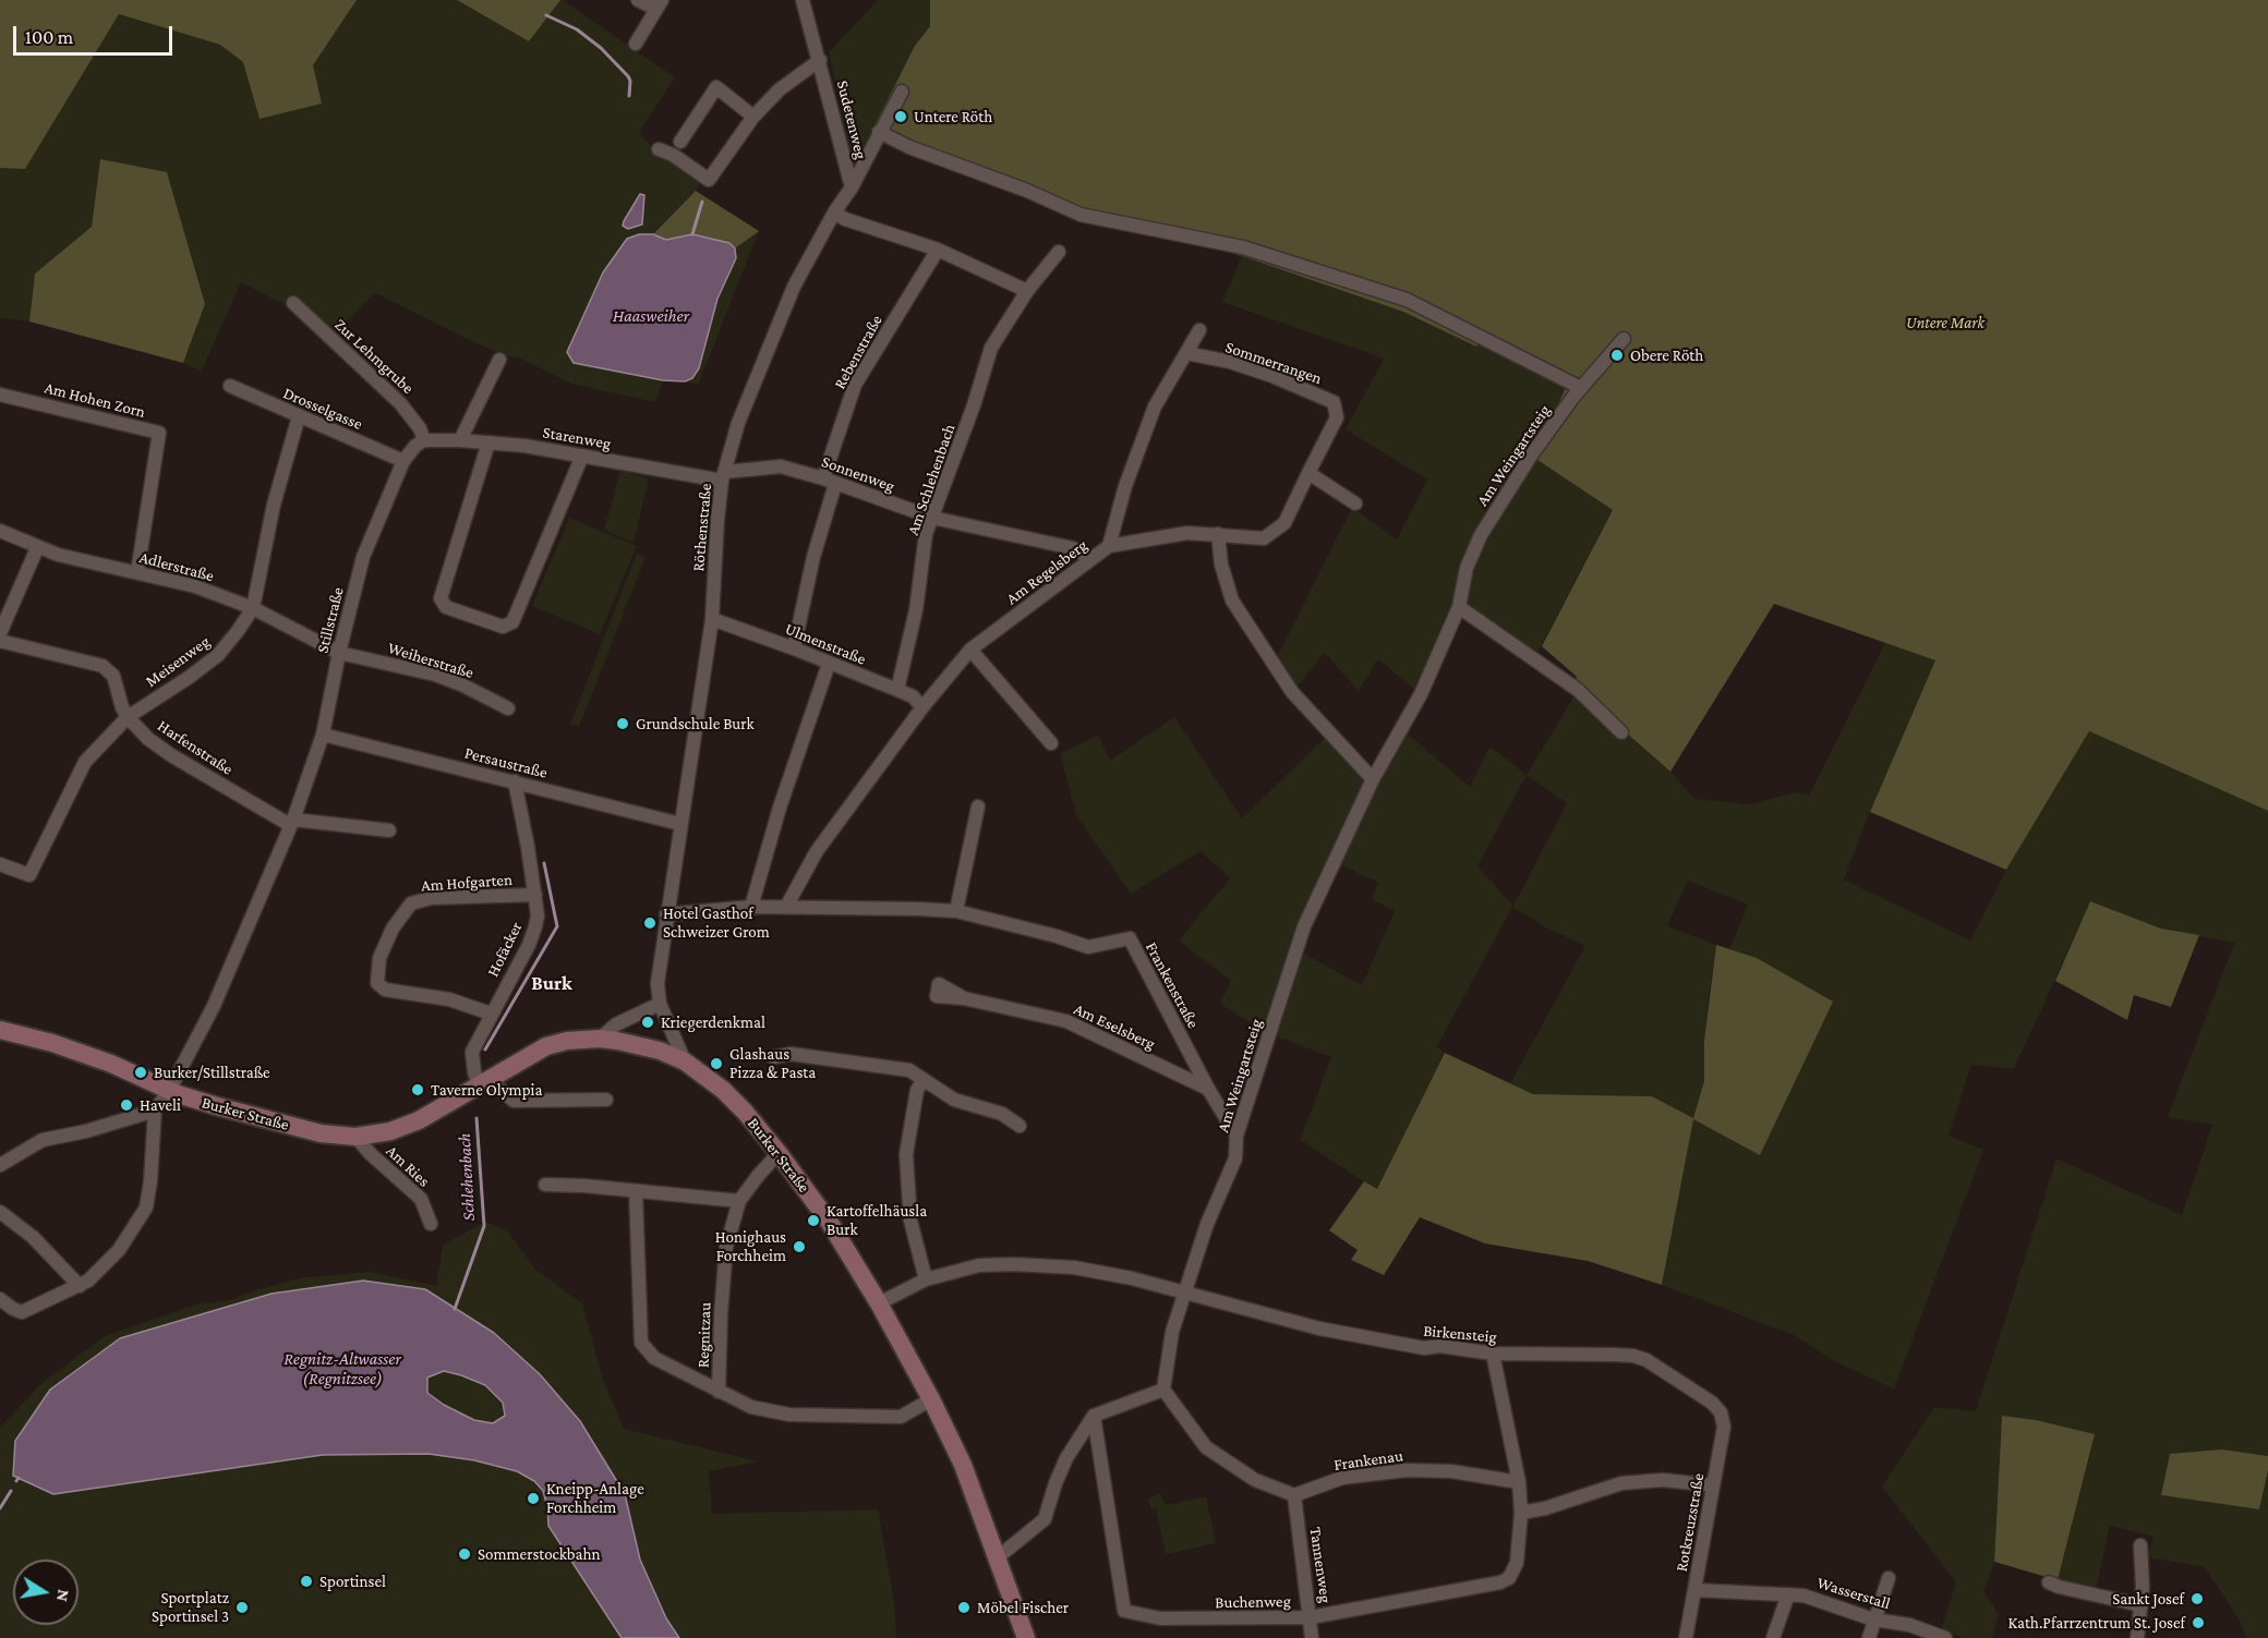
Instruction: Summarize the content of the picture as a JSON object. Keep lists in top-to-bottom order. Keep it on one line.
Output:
{"streets":{"main road":["Burker Straße"],"street":["Sudetenweg","Rebenstraße","Zur Lehmgrube","Sommerrangen","Am Hohen Zorn","Drosselgasse","Starenweg","Am Weingartsteig","Sonnenweg","Am Schlehenbach","Röthenstraße","Adlerstraße","Am Regelsberg","Stillstraße","Ulmenstraße","Weiherstraße","Meisenweg","Harfenstraße","Persaustraße","Am Hofgarten","Hofäcker","Frankenstraße","Am Eselsberg","Am Ries","Birkensteig","Regnitzau","Frankenau","Rotkreuzstraße","Tannenweg","Wasserstall","Buchenweg"]},"crossings":[["Sudetenweg","Röthenstraße"],["Rebenstraße","Sonnenweg"],["Rebenstraße","Ulmenstraße"],["Zur Lehmgrube","Starenweg"],["Zur Lehmgrube","Stillstraße"],["Sommerrangen","Am Regelsberg"],["Am Hohen Zorn","Adlerstraße"],["Drosselgasse","Stillstraße"],["Drosselgasse","Meisenweg"],["Starenweg","Sonnenweg"],["Starenweg","Röthenstraße"],["Starenweg","Stillstraße"],["Am Weingartsteig","Frankenstraße"],["Am Weingartsteig","Birkensteig"],["Sonnenweg","Am Schlehenbach"],["Sonnenweg","Röthenstraße"],["Sonnenweg","Am Regelsberg"],["Am Schlehenbach","Ulmenstraße"],["Röthenstraße","Ulmenstraße"],["Röthenstraße","Persaustraße"],["Röthenstraße","Frankenstraße"],["Röthenstraße","Burker Straße"],["Adlerstraße","Stillstraße"],["Adlerstraße","Weiherstraße"],["Adlerstraße","Meisenweg"],["Am Regelsberg","Ulmenstraße"],["Am Regelsberg","Frankenstraße"],["Stillstraße","Weiherstraße"],["Stillstraße","Harfenstraße"],["Stillstraße","Persaustraße"],["Stillstraße","Burker Straße"],["Meisenweg","Harfenstraße"],["Persaustraße","Hofäcker"],["Am Hofgarten","Hofäcker"],["Hofäcker","Burker Straße"],["Frankenstraße","Am Eselsberg"],["Burker Straße","Am Ries"],["Burker Straße","Birkensteig"],["Burker Straße","Regnitzau"],["Birkensteig","Rotkreuzstraße"],["Frankenau","Tannenweg"],["Rotkreuzstraße","Wasserstall"],["Tannenweg","Buchenweg"]],"districts":["Burk"],"water":["Haasweiher","Schlehenbach","Regnitz-Altwasser (Regnitzsee)"],"parks":["Untere Mark"],"places":["Untere Röth","Obere Röth","Grundschule Burk","Hotel Gasthof Schweizer Grom","Kriegerdenkmal","Glashaus Pizza & Pasta","Burker/Stillstraße","Taverne Olympia","Haveli","Kartoffelhäusla Burk","Honighaus Forchheim","Kneipp-Anlage Forchheim","Sommerstockbahn","Sportinsel","Sankt Josef","Sportplatz Sportinsel 3","Möbel Fischer","Kath.Pfarrzentrum St. Josef"],"scale_bar":"100 m","north":"right"}
